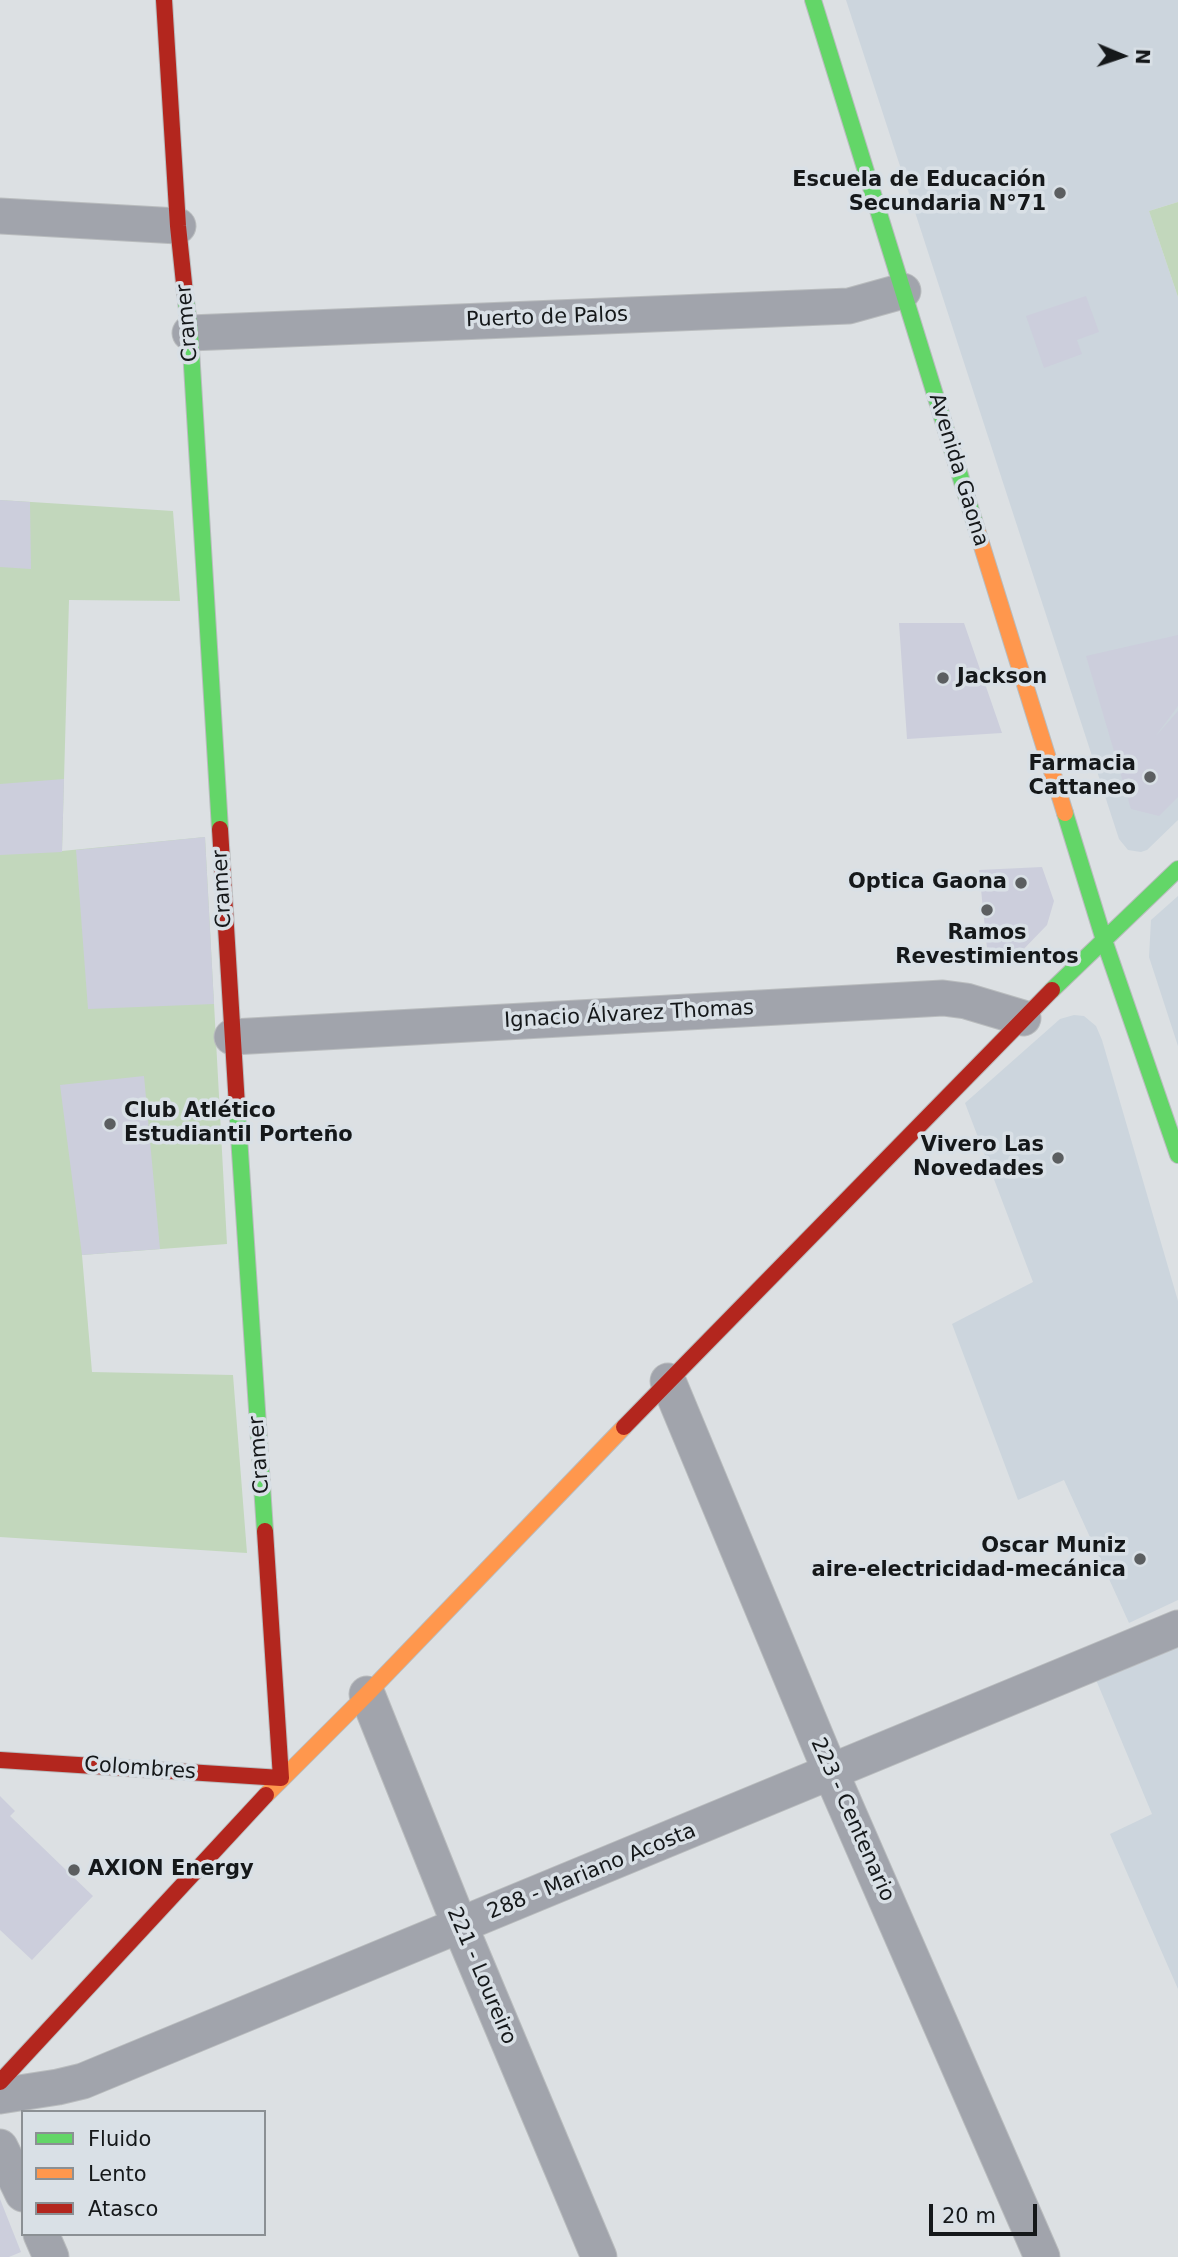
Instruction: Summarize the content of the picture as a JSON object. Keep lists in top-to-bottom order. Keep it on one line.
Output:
{"streets":{"main road":["Cramer","Avenida Gaona","Colombres"],"street":["Puerto de Palos","Ignacio Álvarez Thomas","223 - Centenario","288 - Mariano Acosta","221 - Loureiro"]},"crossings":[["Puerto de Palos","Cramer"],["Puerto de Palos","Avenida Gaona"],["Cramer","Ignacio Álvarez Thomas"],["Cramer","Colombres"],["223 - Centenario","288 - Mariano Acosta"],["288 - Mariano Acosta","221 - Loureiro"]],"places":["Escuela de Educación Secundaria N°71","Jackson","Farmacia Cattaneo","Optica Gaona","Ramos Revestimientos","Club Atlético Estudiantil Porteño","Vivero Las Novedades","Oscar Muniz aire-electricidad-mecánica","AXION Energy"],"legend":["Fluido","Lento","Atasco"],"scale_bar":"20 m","north":"right"}
